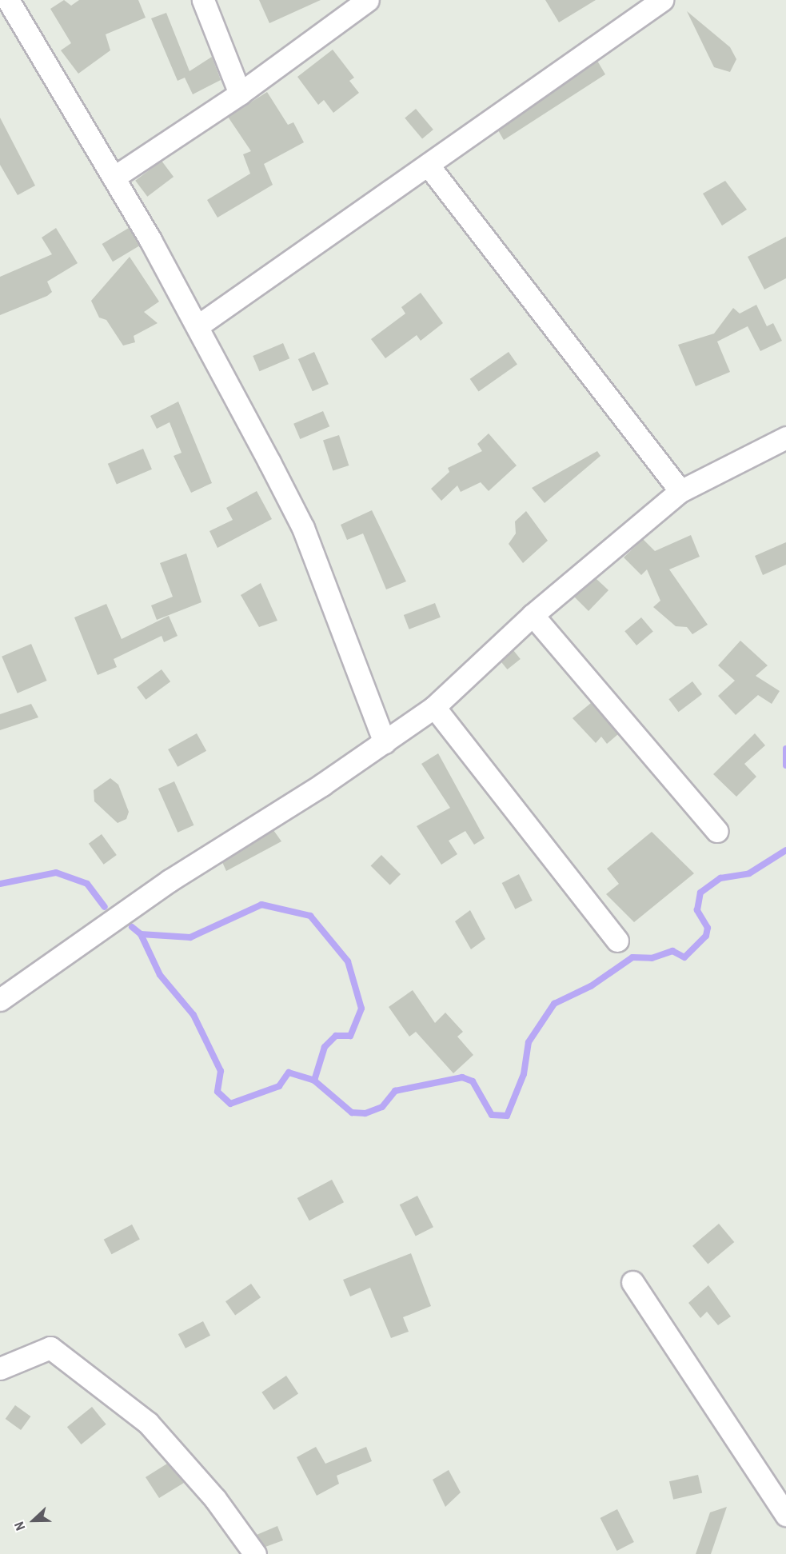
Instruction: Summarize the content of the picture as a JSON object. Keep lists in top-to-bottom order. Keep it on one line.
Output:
{"north":"left"}
